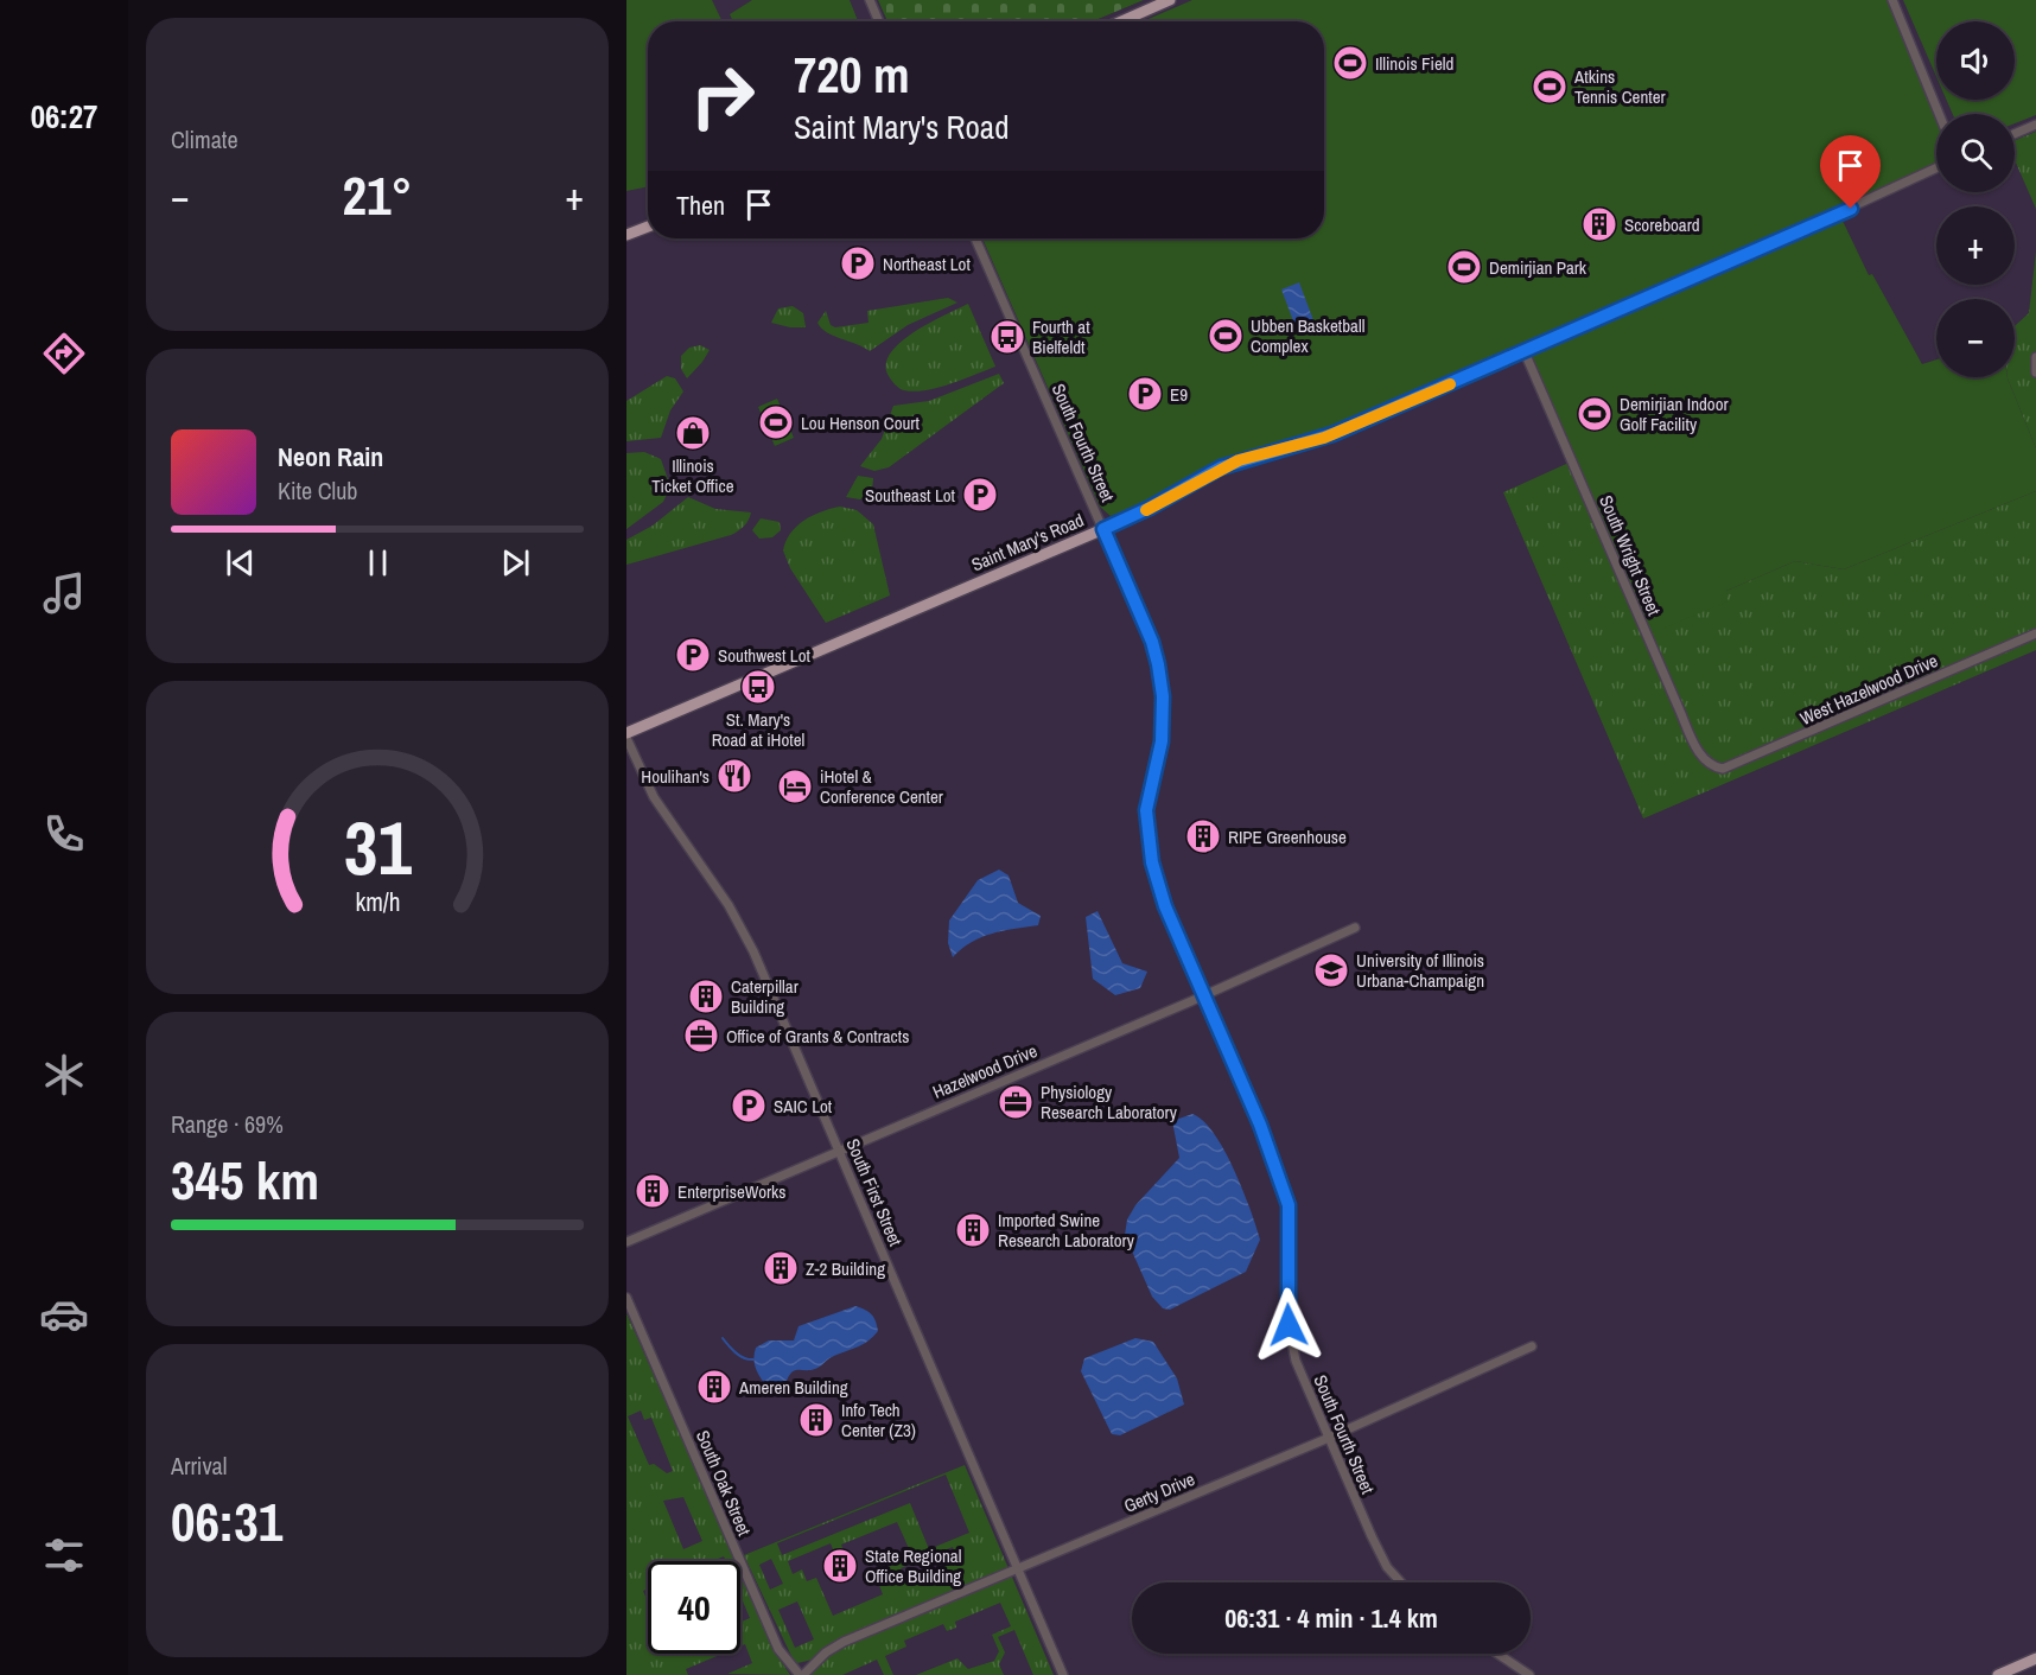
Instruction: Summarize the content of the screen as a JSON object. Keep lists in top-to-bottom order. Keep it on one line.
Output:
{"streets":{"main road":["Saint Mary's Road"],"street":["South Fourth Street","South Wright Street","West Hazelwood Drive","Hazelwood Drive","South First Street","South Oak Street","Gerty Drive"]},"crossings":[["South Fourth Street","Saint Mary's Road"],["South Fourth Street","Hazelwood Drive"],["South Fourth Street","Gerty Drive"],["Saint Mary's Road","South Wright Street"],["Saint Mary's Road","South First Street"],["South Wright Street","West Hazelwood Drive"],["Hazelwood Drive","South First Street"],["South First Street","Gerty Drive"],["South Oak Street","Gerty Drive"]],"places":{"sports":["Illinois Field","Atkins Tennis Center","Demirjian Park","Ubben Basketball Complex","Demirjian Indoor Golf Facility","Lou Henson Court"],"building":["Scoreboard","RIPE Greenhouse","Caterpillar Building","EnterpriseWorks","Imported Swine Research Laboratory","Z-2 Building","Ameren Building","Info Tech Center (Z3)","State Regional Office Building"],"parking":["Northeast Lot","E9","Southeast Lot","Southwest Lot","SAIC Lot"],"bus stop":["Fourth at Bielfeldt","St. Mary's Road at iHotel"],"shop":["Illinois Ticket Office"],"restaurant":["Houlihan's"],"hotel":["iHotel & Conference Center"],"school or university":["University of Illinois Urbana-Champaign"],"office":["Office of Grants & Contracts","Physiology Research Laboratory"]},"page":{"tabs":"06:27","tile":["Climate",["Range · 69%","345 km"],["Arrival","06:31"]],"map_buttons":["+","−"],"turn":["720 m","Saint Mary's Road"],"heat":["−","21°","+"],"then":"Then","song":["Neon Rain","Kite Club"],"limit":"40","trip":"06:31 · 4 min · 1.4 km","gauge":["31","km/h"]}}
